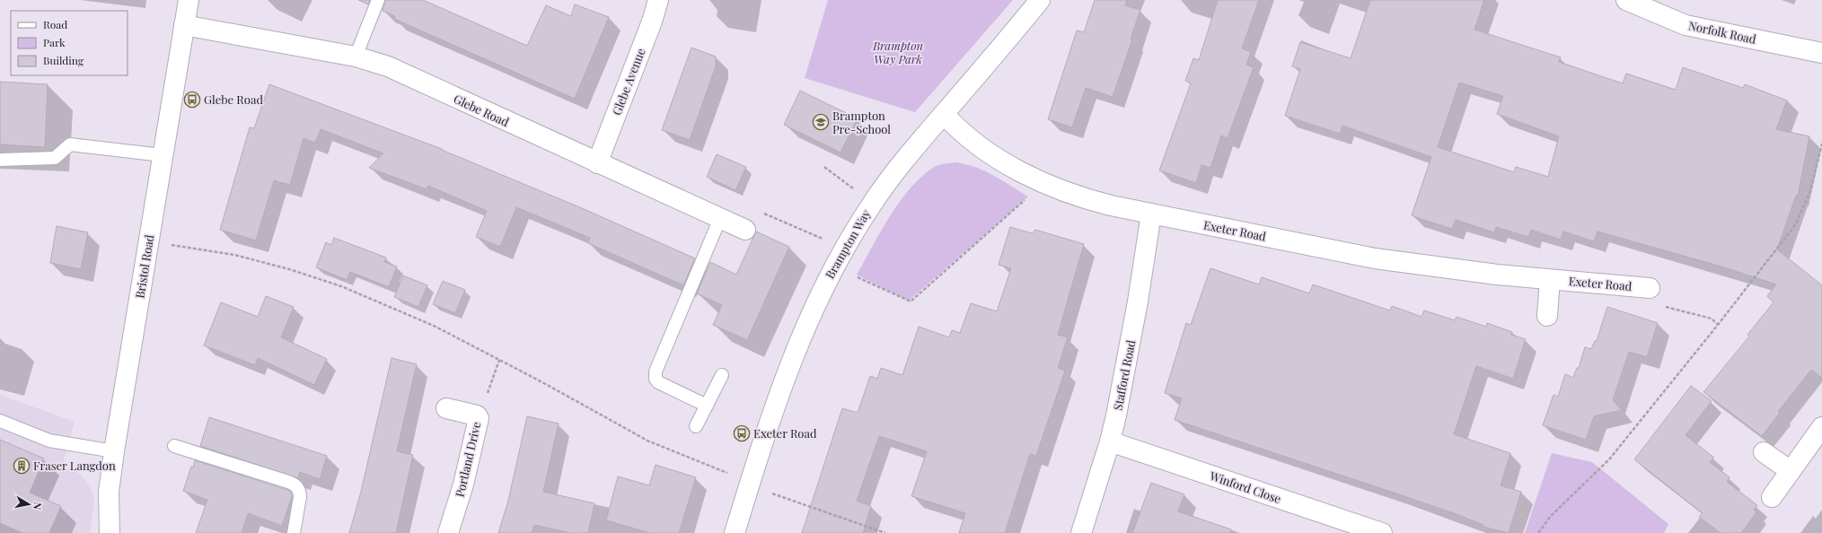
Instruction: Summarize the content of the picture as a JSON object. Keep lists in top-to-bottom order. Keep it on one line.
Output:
{"streets":{"street":["Norfolk Road","Glebe Avenue","Glebe Road","Exeter Road","Brampton Way","Bristol Road","Stafford Road","Portland Drive","Winford Close"]},"crossings":[["Glebe Avenue","Glebe Road"],["Glebe Road","Bristol Road"],["Exeter Road","Brampton Way"],["Exeter Road","Stafford Road"],["Stafford Road","Winford Close"]],"parks":["Brampton Way Park"],"places":{"bus stop":["Glebe Road","Exeter Road"],"school or university":["Brampton Pre-School"],"building":["Fraser Langdon"]},"legend":["Road","Park","Building"],"north":"right"}
